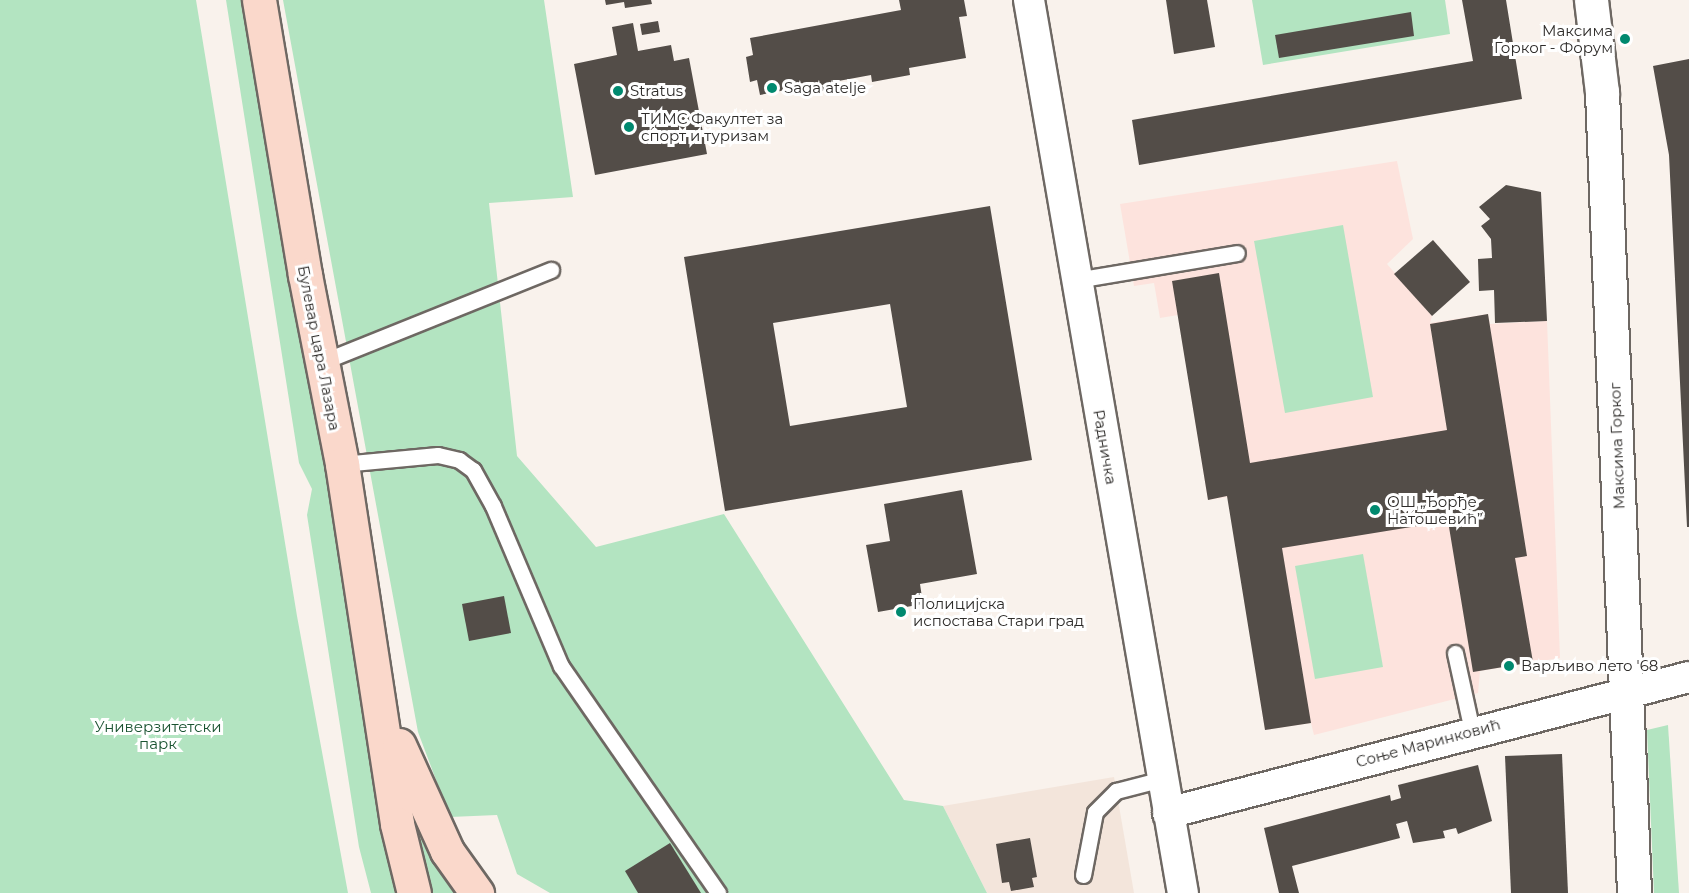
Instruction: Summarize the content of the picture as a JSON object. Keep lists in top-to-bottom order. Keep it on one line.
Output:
{"streets":{"main road":["Булевар цара Лазара"],"street":["Максима Горког","Радничка","Соње Маринковић"]},"crossings":[["Максима Горког","Соње Маринковић"],["Радничка","Соње Маринковић"]],"parks":["Универзитетски парк"],"places":["Максима Горког - Форум","Saga atelje","Stratus","ТИМС Факултет за спорт и туризам","ОШ „Ђорђе Натошевић”","Полицијска испостава Стари град","Варљиво лето '68"]}
